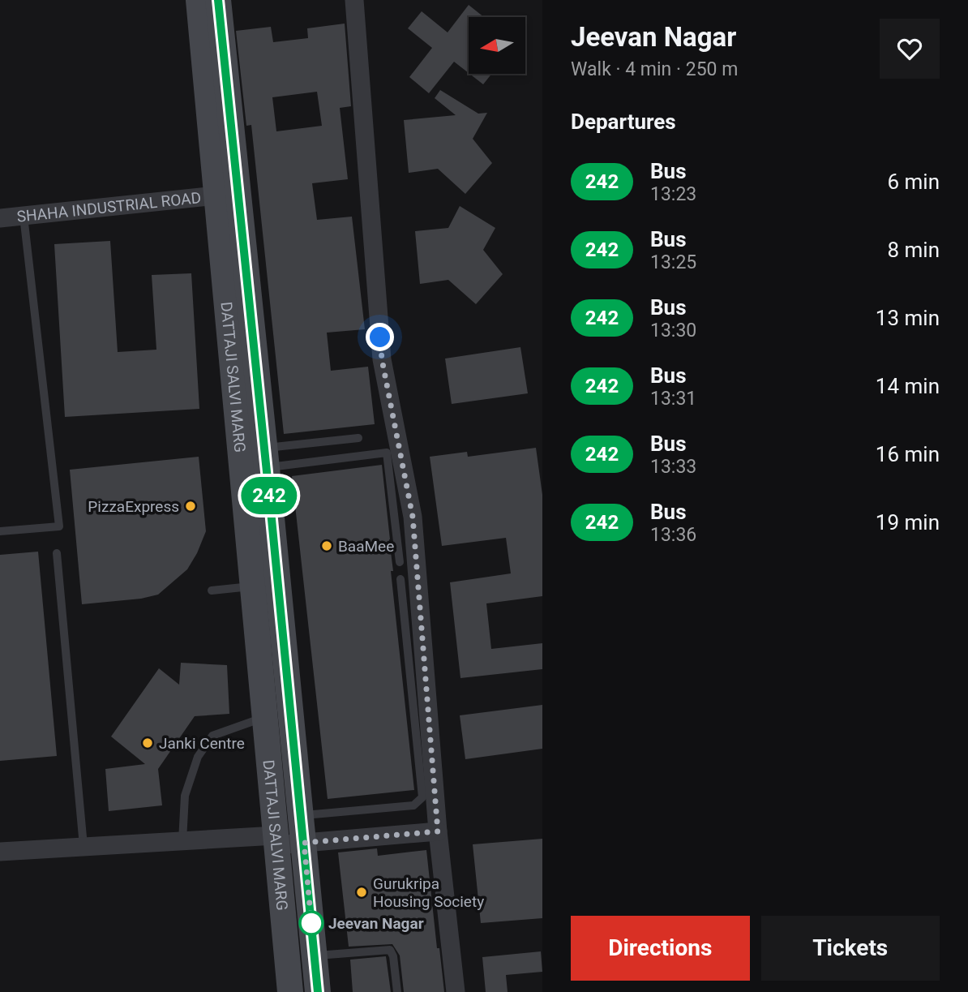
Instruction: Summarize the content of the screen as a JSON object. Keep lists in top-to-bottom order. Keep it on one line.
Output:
{"streets":{"street":["SHAHA INDUSTRIAL ROAD","DATTAJI SALVI MARG"]},"crossings":[["SHAHA INDUSTRIAL ROAD","DATTAJI SALVI MARG"]],"places":["PizzaExpress","BaaMee","Janki Centre","Gurukripa Housing Society","Jeevan Nagar"],"lines":["bus line 242"],"north":"left","page":{"on_map":"242","heading":[["Jeevan Nagar","Walk · 4 min · 250 m"],"Departures"],"list":[{"mark":"242","name":"Bus","note":"13:23","value":"6 min"},{"mark":"242","name":"Bus","note":"13:25","value":"8 min"},{"mark":"242","name":"Bus","note":"13:30","value":"13 min"},{"mark":"242","name":"Bus","note":"13:31","value":"14 min"},{"mark":"242","name":"Bus","note":"13:33","value":"16 min"},{"mark":"242","name":"Bus","note":"13:36","value":"19 min"}],"buttons":["Directions","Tickets"]}}
